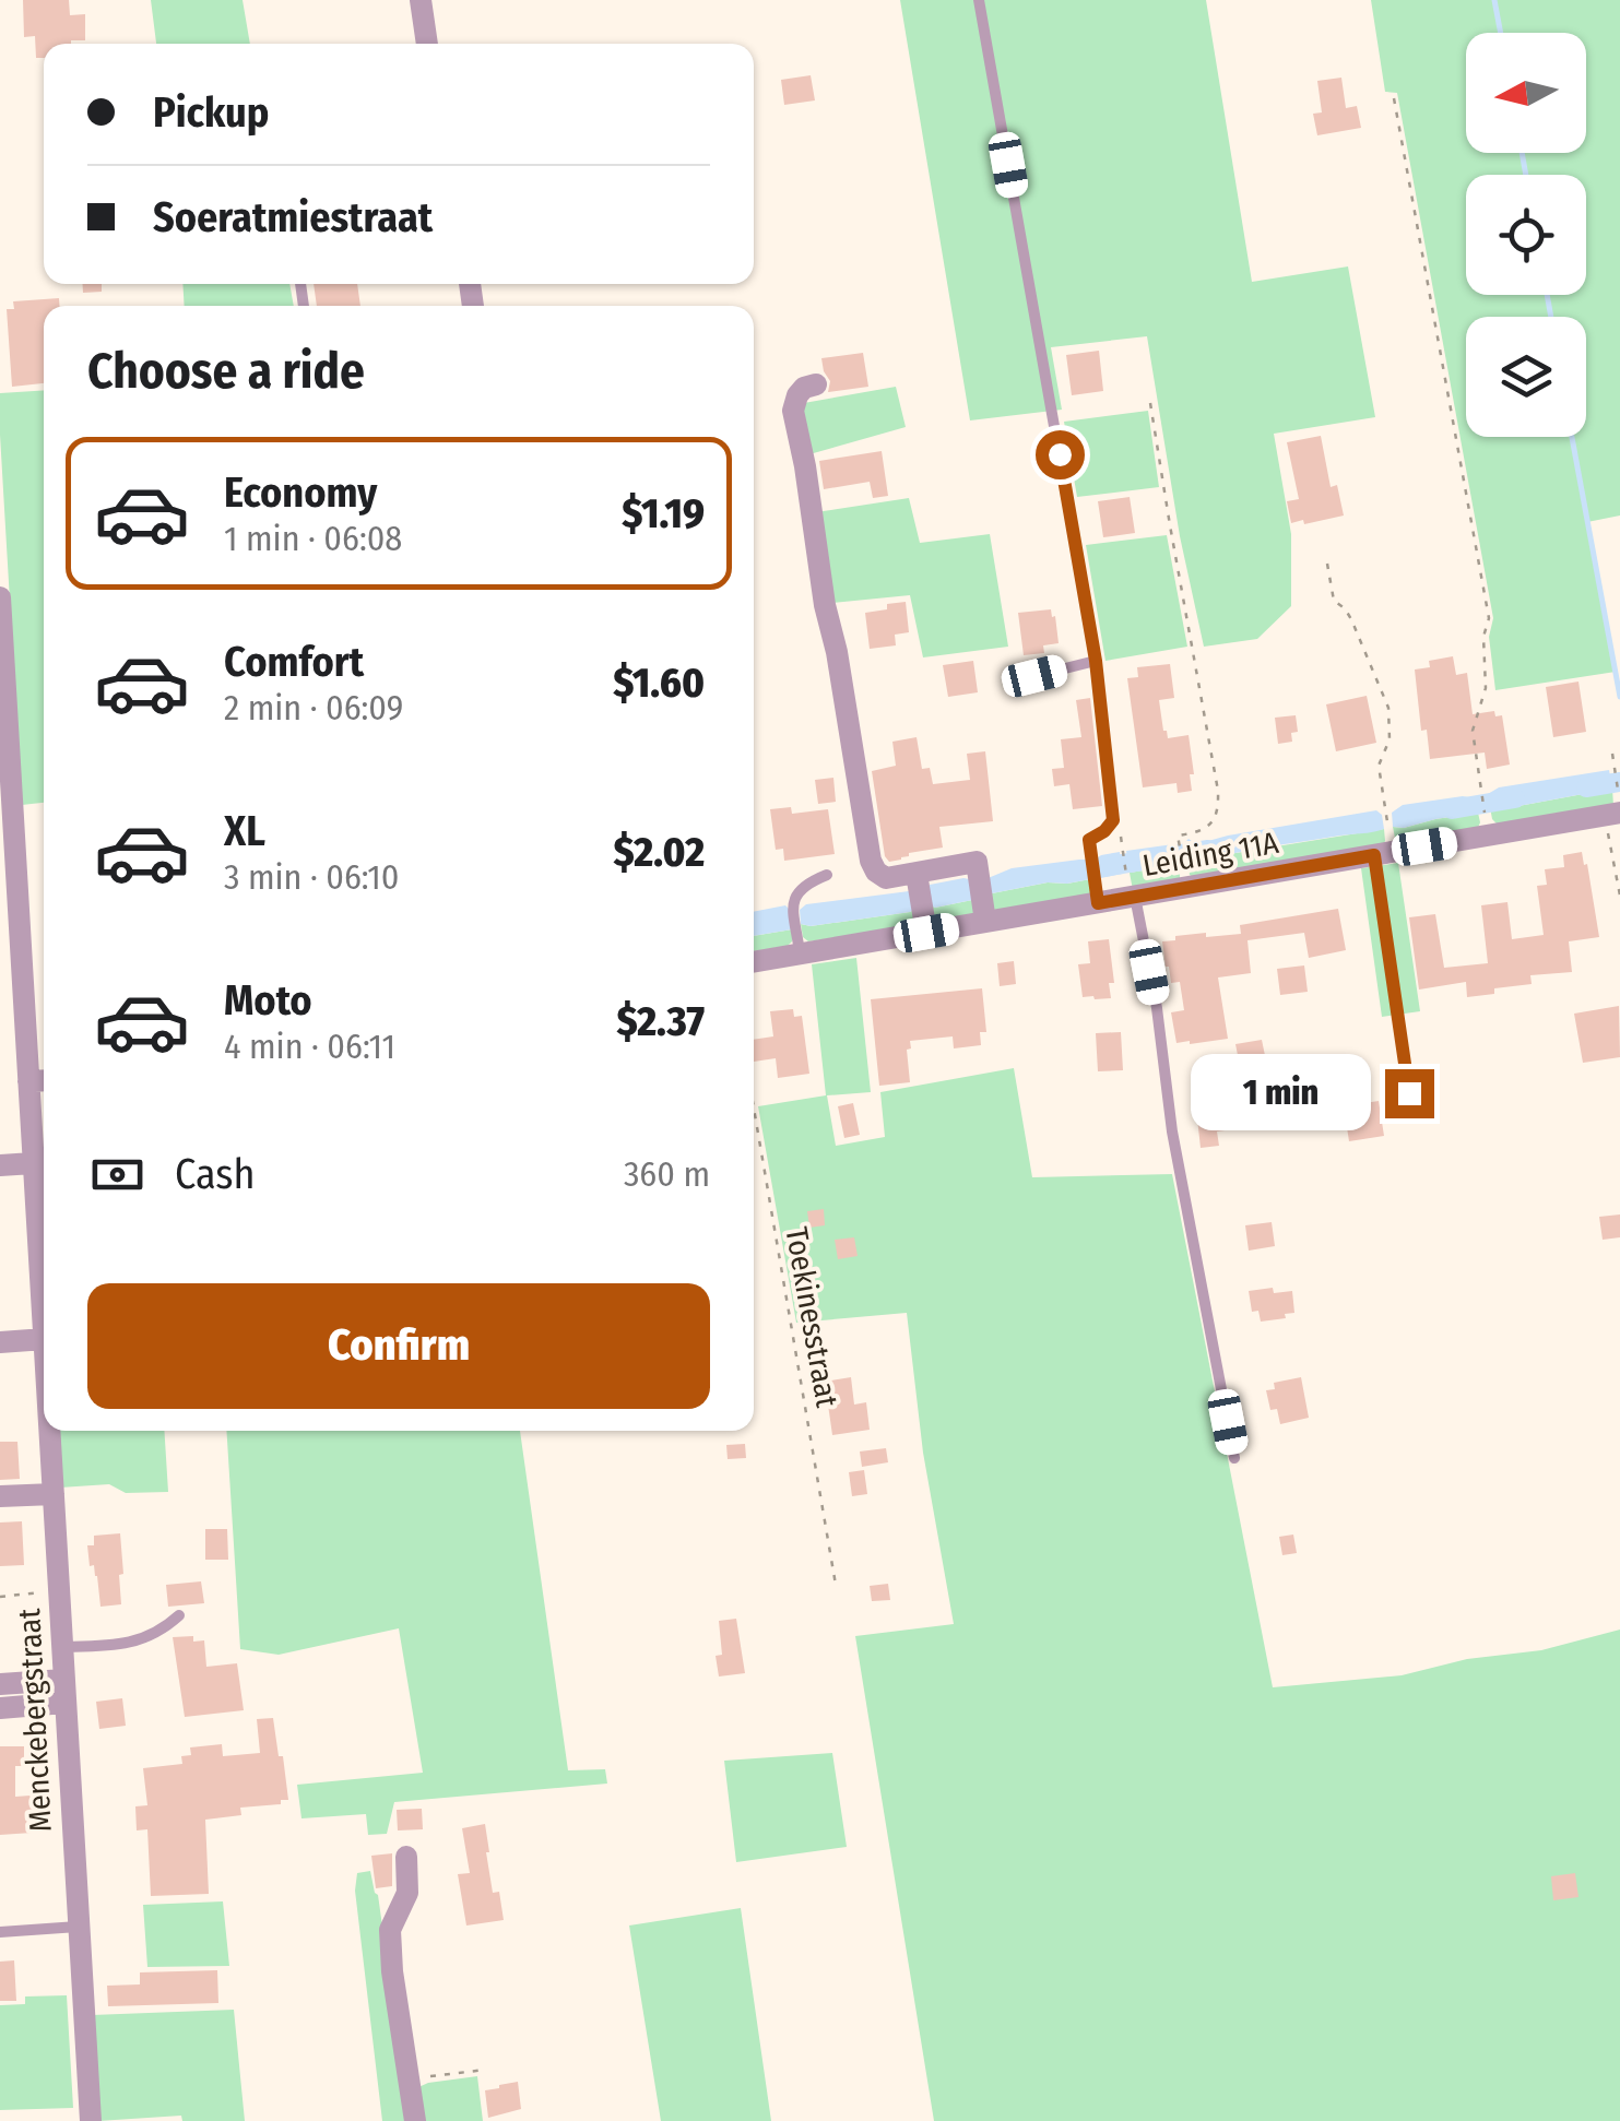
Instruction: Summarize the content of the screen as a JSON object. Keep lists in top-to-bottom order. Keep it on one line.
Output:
{"streets":{"street":["Leiding 11A","Menckebergstraat"],"path":["Toekinesstraat"]},"north":"left","page":{"banner":["Pickup","Soeratmiestraat"],"heading":"Choose a ride","list":[{"name":"Economy","note":"1 min · 06:08","value":"$1.19"},{"name":"Comfort","note":"2 min · 06:09","value":"$1.60"},{"name":"XL","note":"3 min · 06:10","value":"$2.02"},{"name":"Moto","note":"4 min · 06:11","value":"$2.37"}],"bubble":"1 min","pay":["Cash","360 m"],"buttons":"Confirm"}}
